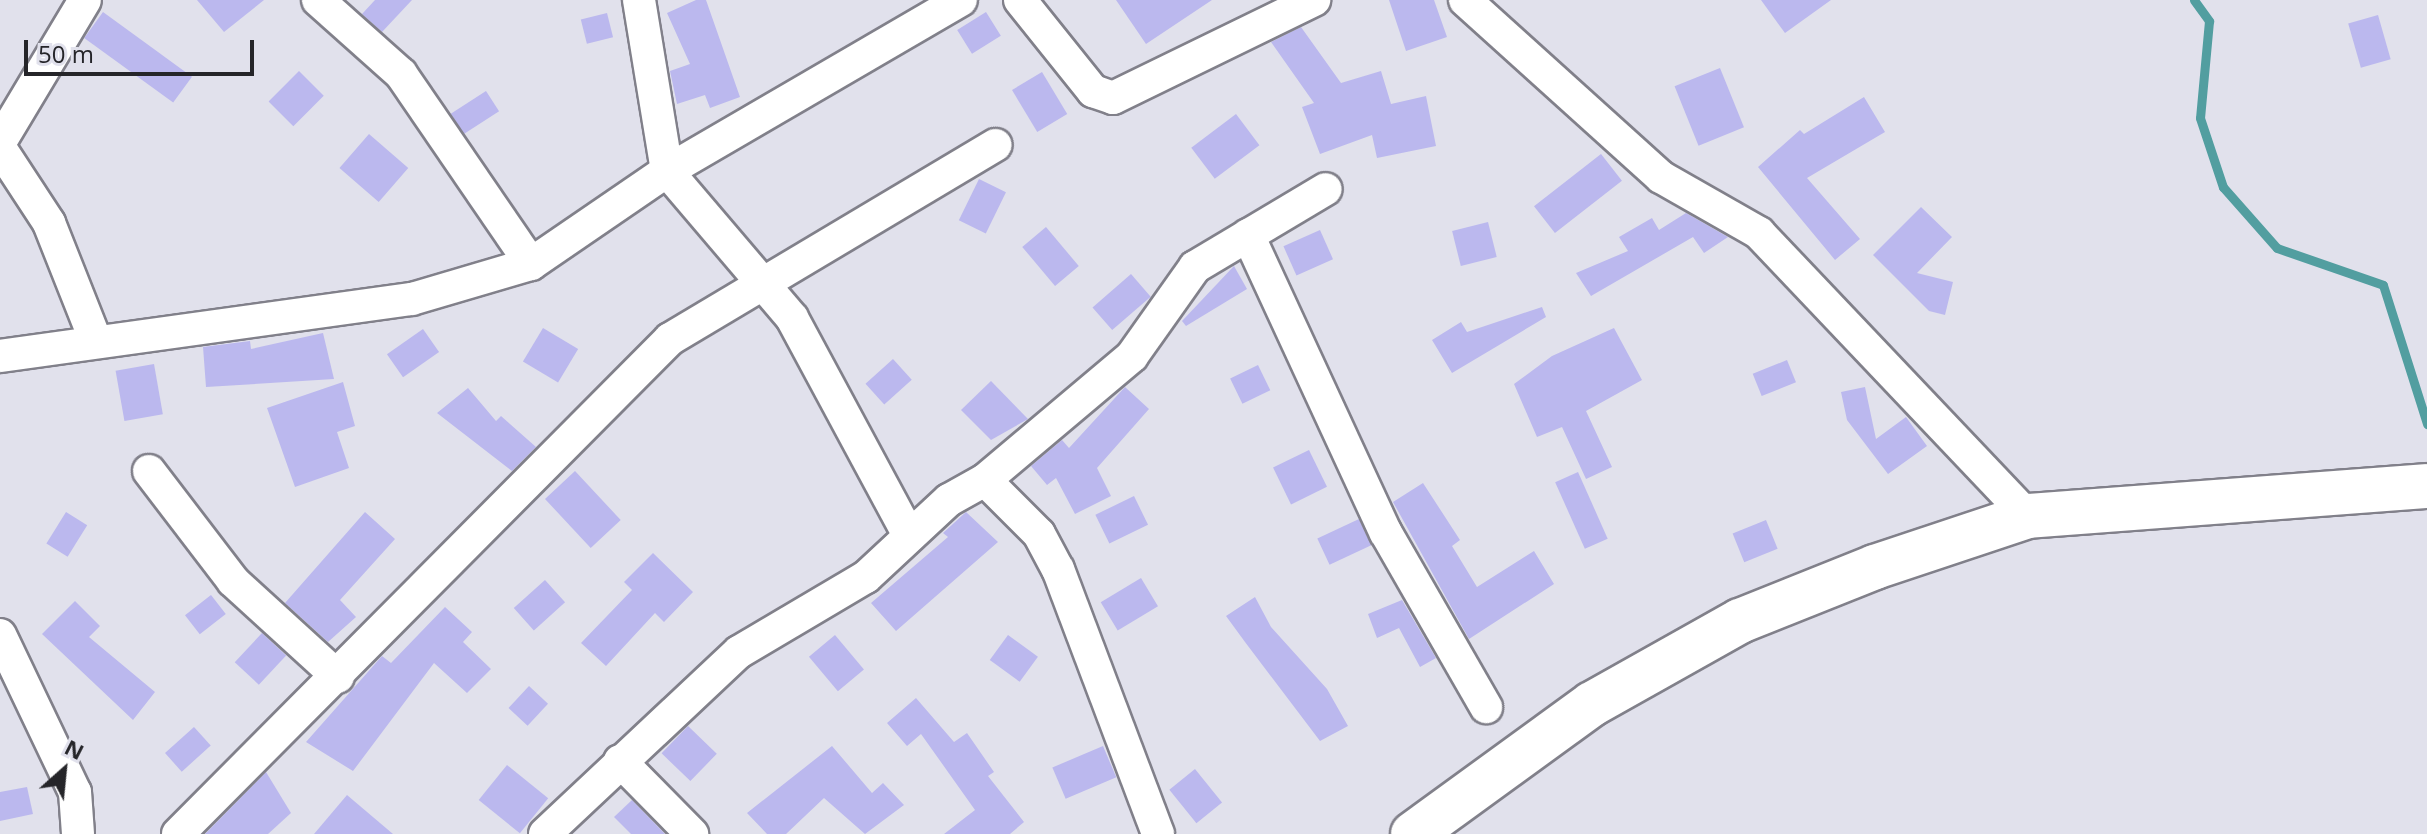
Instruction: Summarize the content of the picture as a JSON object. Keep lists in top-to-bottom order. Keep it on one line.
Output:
{"scale_bar":"50 m","north":"top right"}
